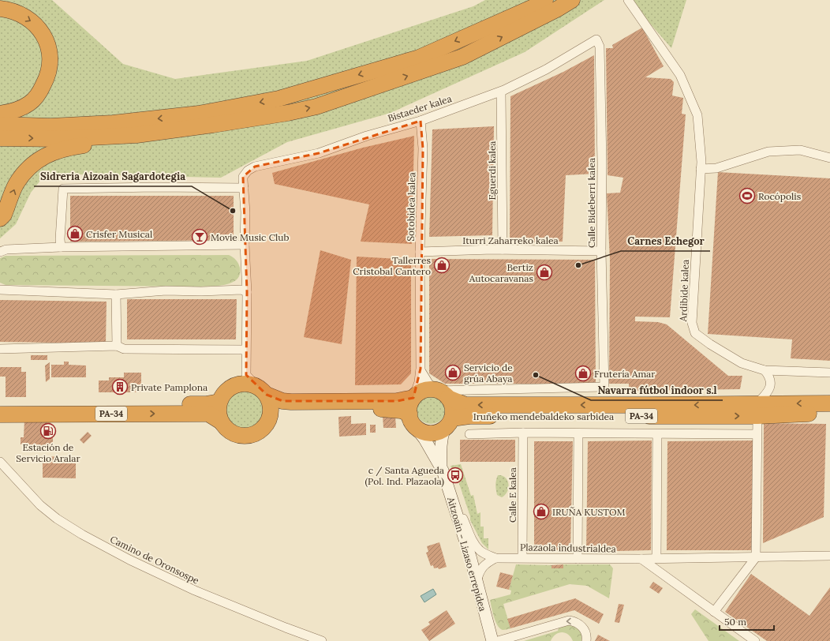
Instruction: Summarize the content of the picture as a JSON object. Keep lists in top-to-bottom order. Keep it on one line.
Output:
{"streets":{"highway":["PA-34","Iruñeko mendebaldeko sarbidea"],"street":["Bistaeder kalea","Eguerdi kalea","Calle Bideberri kalea","Sotobidea kalea","Iturri Zaharreko kalea","Ardibide kalea","Calle E kalea","Plazaola industrialdea","Aitzoain - Lizaso errepidea","Camino de Oronsospe"]},"crossings":[["Bistaeder kalea","Eguerdi kalea"],["Bistaeder kalea","Calle Bideberri kalea"],["Bistaeder kalea","Sotobidea kalea"],["Eguerdi kalea","Iturri Zaharreko kalea"],["Calle Bideberri kalea","Sotobidea kalea"],["Calle Bideberri kalea","Iturri Zaharreko kalea"],["Calle Bideberri kalea","PA-34"],["Calle Bideberri kalea","Iruñeko mendebaldeko sarbidea"],["Sotobidea kalea","Iturri Zaharreko kalea"],["Sotobidea kalea","PA-34"],["Sotobidea kalea","Iruñeko mendebaldeko sarbidea"],["PA-34","Iruñeko mendebaldeko sarbidea"],["Calle E kalea","Plazaola industrialdea"],["Plazaola industrialdea","Aitzoain - Lizaso errepidea"]],"places":{"sports":["Rocópolis"],"other":["Sidreria Aizoain Sagardotegia","Carnes Echegor","Navarra fútbol indoor s.l"],"shop":["Crisfer Musical","Tallerres Cristobal Cantero","Bertiz Autocaravanas","Servicio de grúa Abaya","Frutería Amar","IRUÑA KUSTOM"],"bar":["Movie Music Club"],"building":["Private Pamplona"],"fuel station":["Estación de Servicio Aralar"],"bus stop":["c / Santa Agueda (Pol. Ind. Plazaola)"]},"scale_bar":"50 m"}
